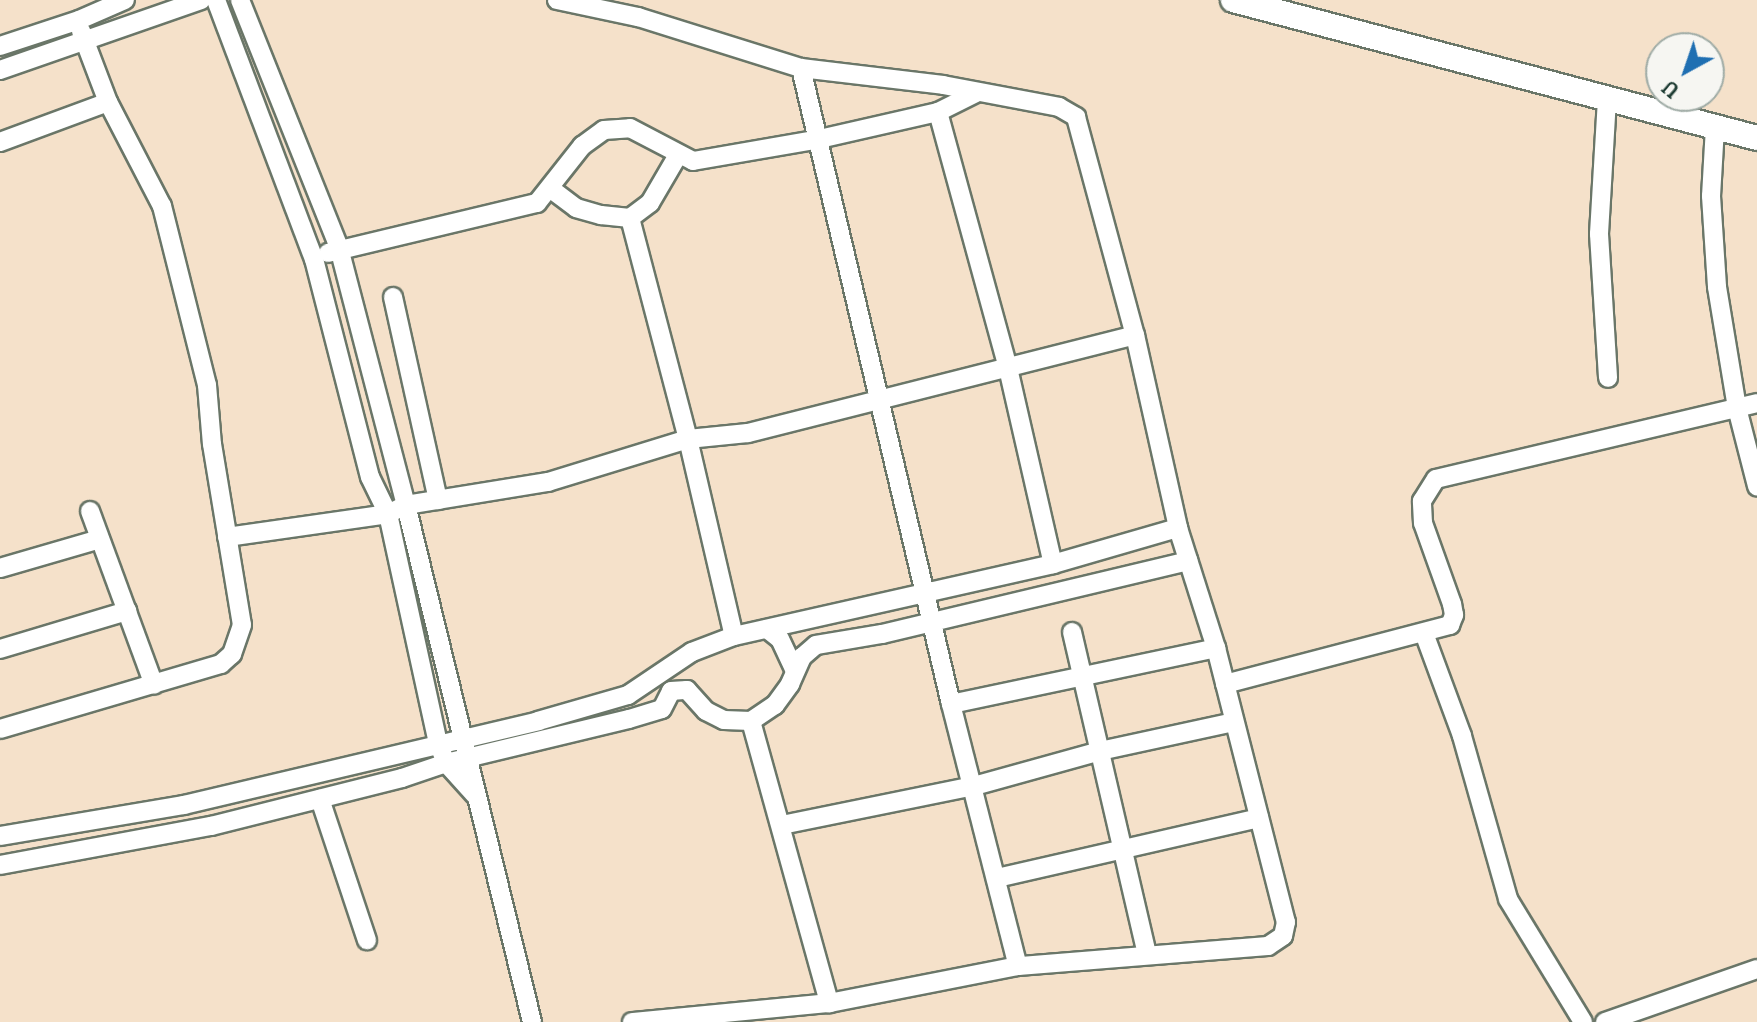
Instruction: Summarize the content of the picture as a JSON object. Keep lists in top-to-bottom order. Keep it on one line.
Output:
{"north":"bottom left"}
